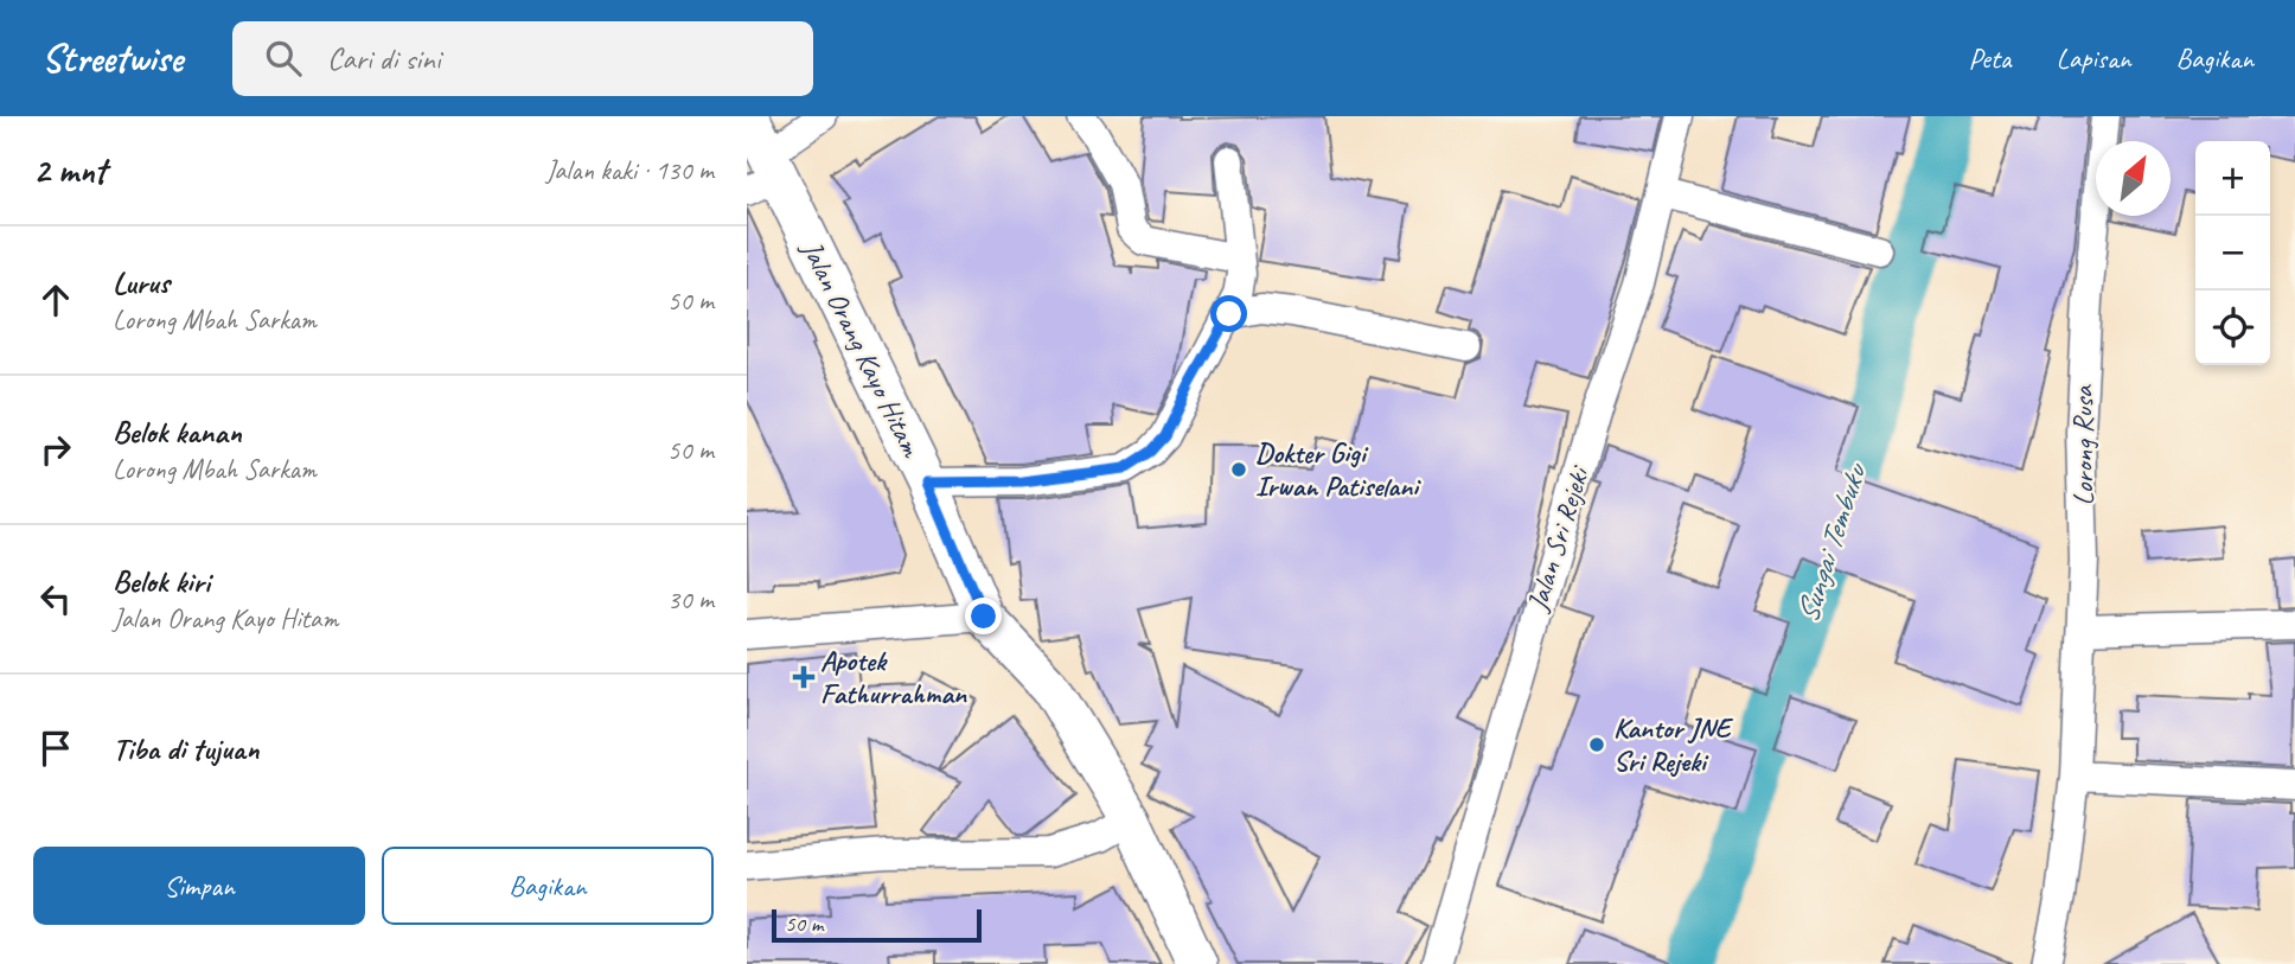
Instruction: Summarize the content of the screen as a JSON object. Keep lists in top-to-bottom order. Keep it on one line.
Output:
{"streets":{"main road":["Jalan Orang Kayo Hitam"],"street":["Lorong Rusa","Jalan Sri Rejeki"]},"water":["Sungai Tembuku"],"places":{"other":["Dokter Gigi Irwan Patiselani","Kantor JNE Sri Rejeki"],"health":["Apotek Fathurrahman"]},"scale_bar":"50 m","north":"top right","page":{"header":"Streetwise","search":"Cari di sini","nav":["Peta","Lapisan","Bagikan"],"heading":["2 mnt","Jalan kaki · 130 m"],"map_buttons":["+","−"],"list":[["Lurus","Lorong Mbah Sarkam","50 m"],["Belok kanan","Lorong Mbah Sarkam","50 m"],["Belok kiri","Jalan Orang Kayo Hitam","30 m"],"Tiba di tujuan"],"buttons":["Simpan","Bagikan"],"scale":"50 m"}}
